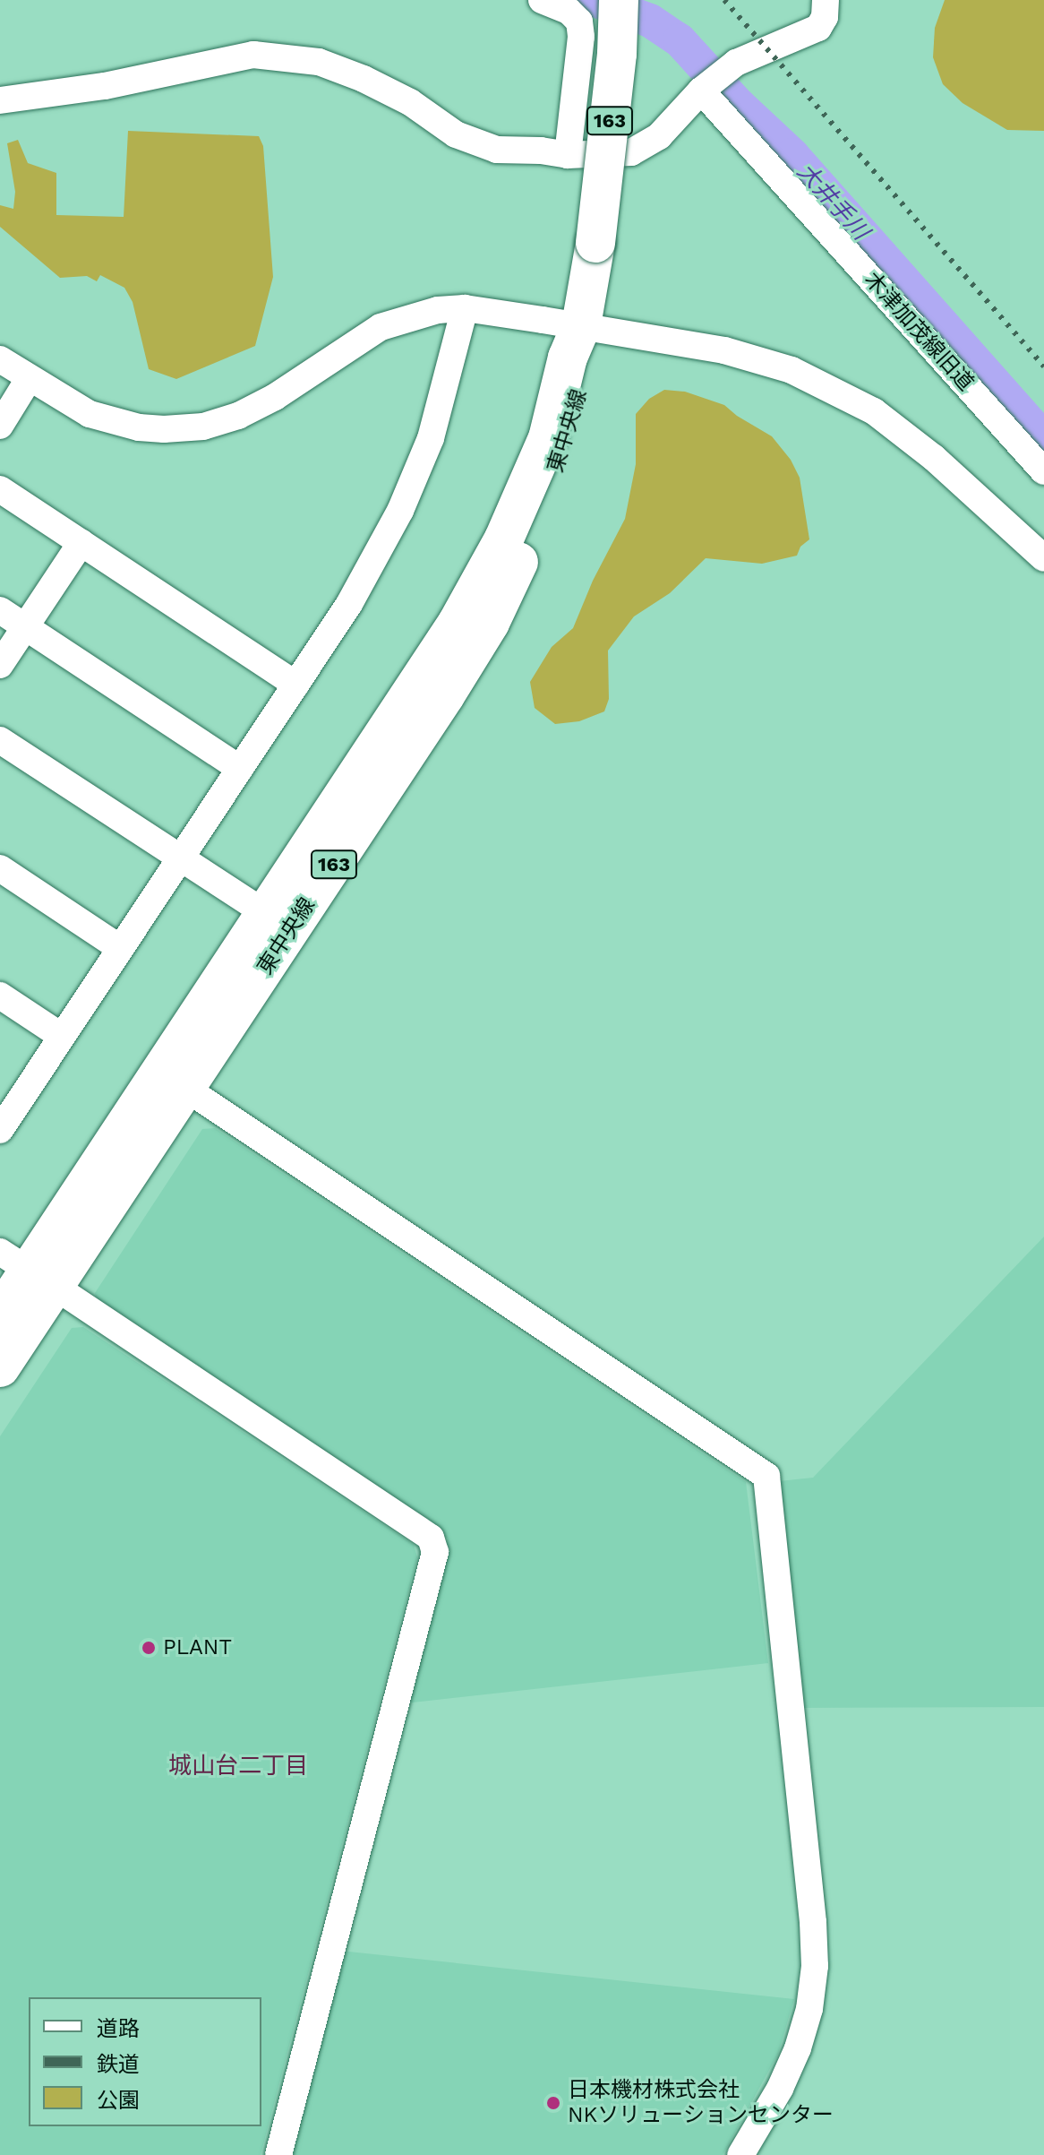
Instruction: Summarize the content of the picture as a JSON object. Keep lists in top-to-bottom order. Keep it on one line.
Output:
{"streets":{"highway":["163","東中央線"],"street":["木津加茂線旧道"]},"districts":["城山台二丁目"],"water":["大井手川"],"places":["PLANT","日本機材株式会社 NKソリューションセンター"],"legend":["道路","鉄道","公園"]}
